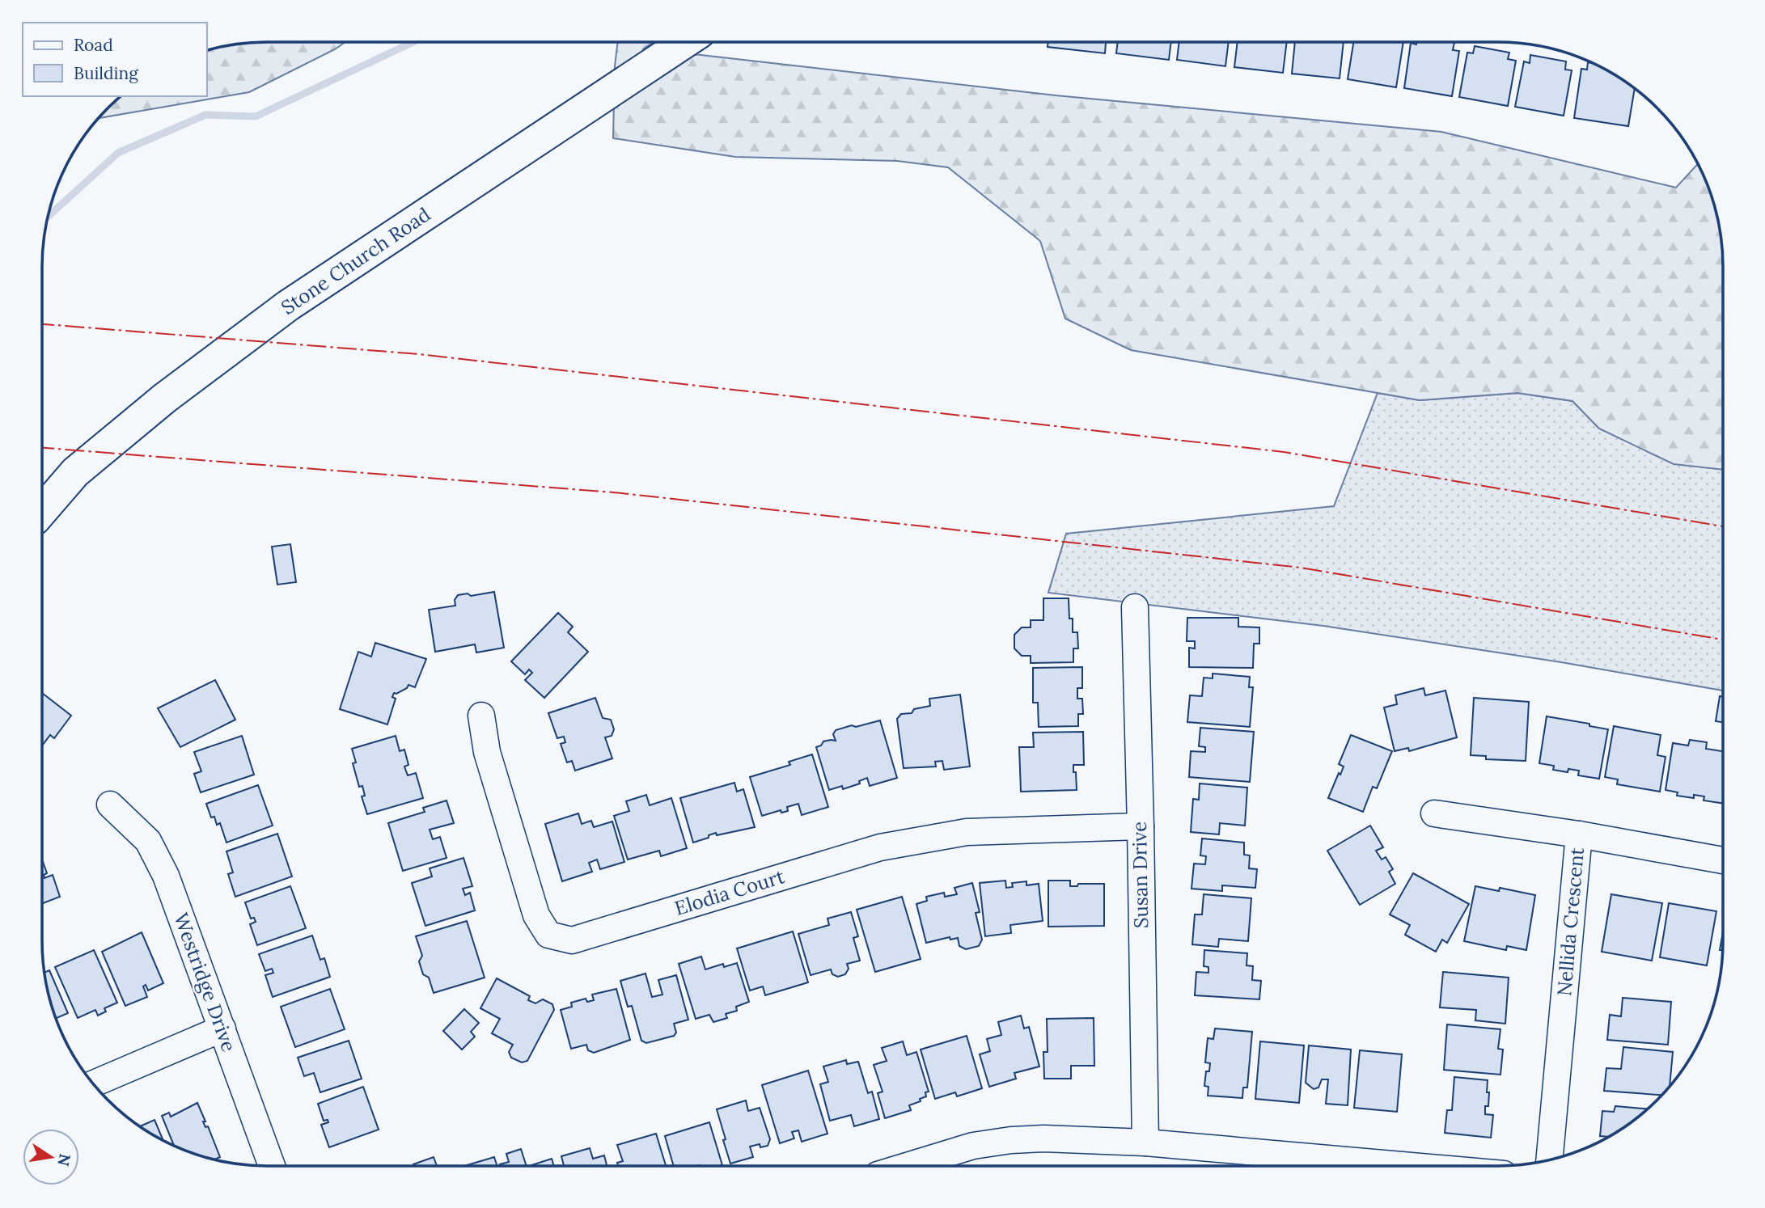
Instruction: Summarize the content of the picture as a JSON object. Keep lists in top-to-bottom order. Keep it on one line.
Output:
{"streets":{"main road":["Stone Church Road"],"street":["Susan Drive","Elodia Court","Nellida Crescent","Westridge Drive"]},"crossings":[["Susan Drive","Elodia Court"]],"legend":["Road","Building"],"north":"right"}
